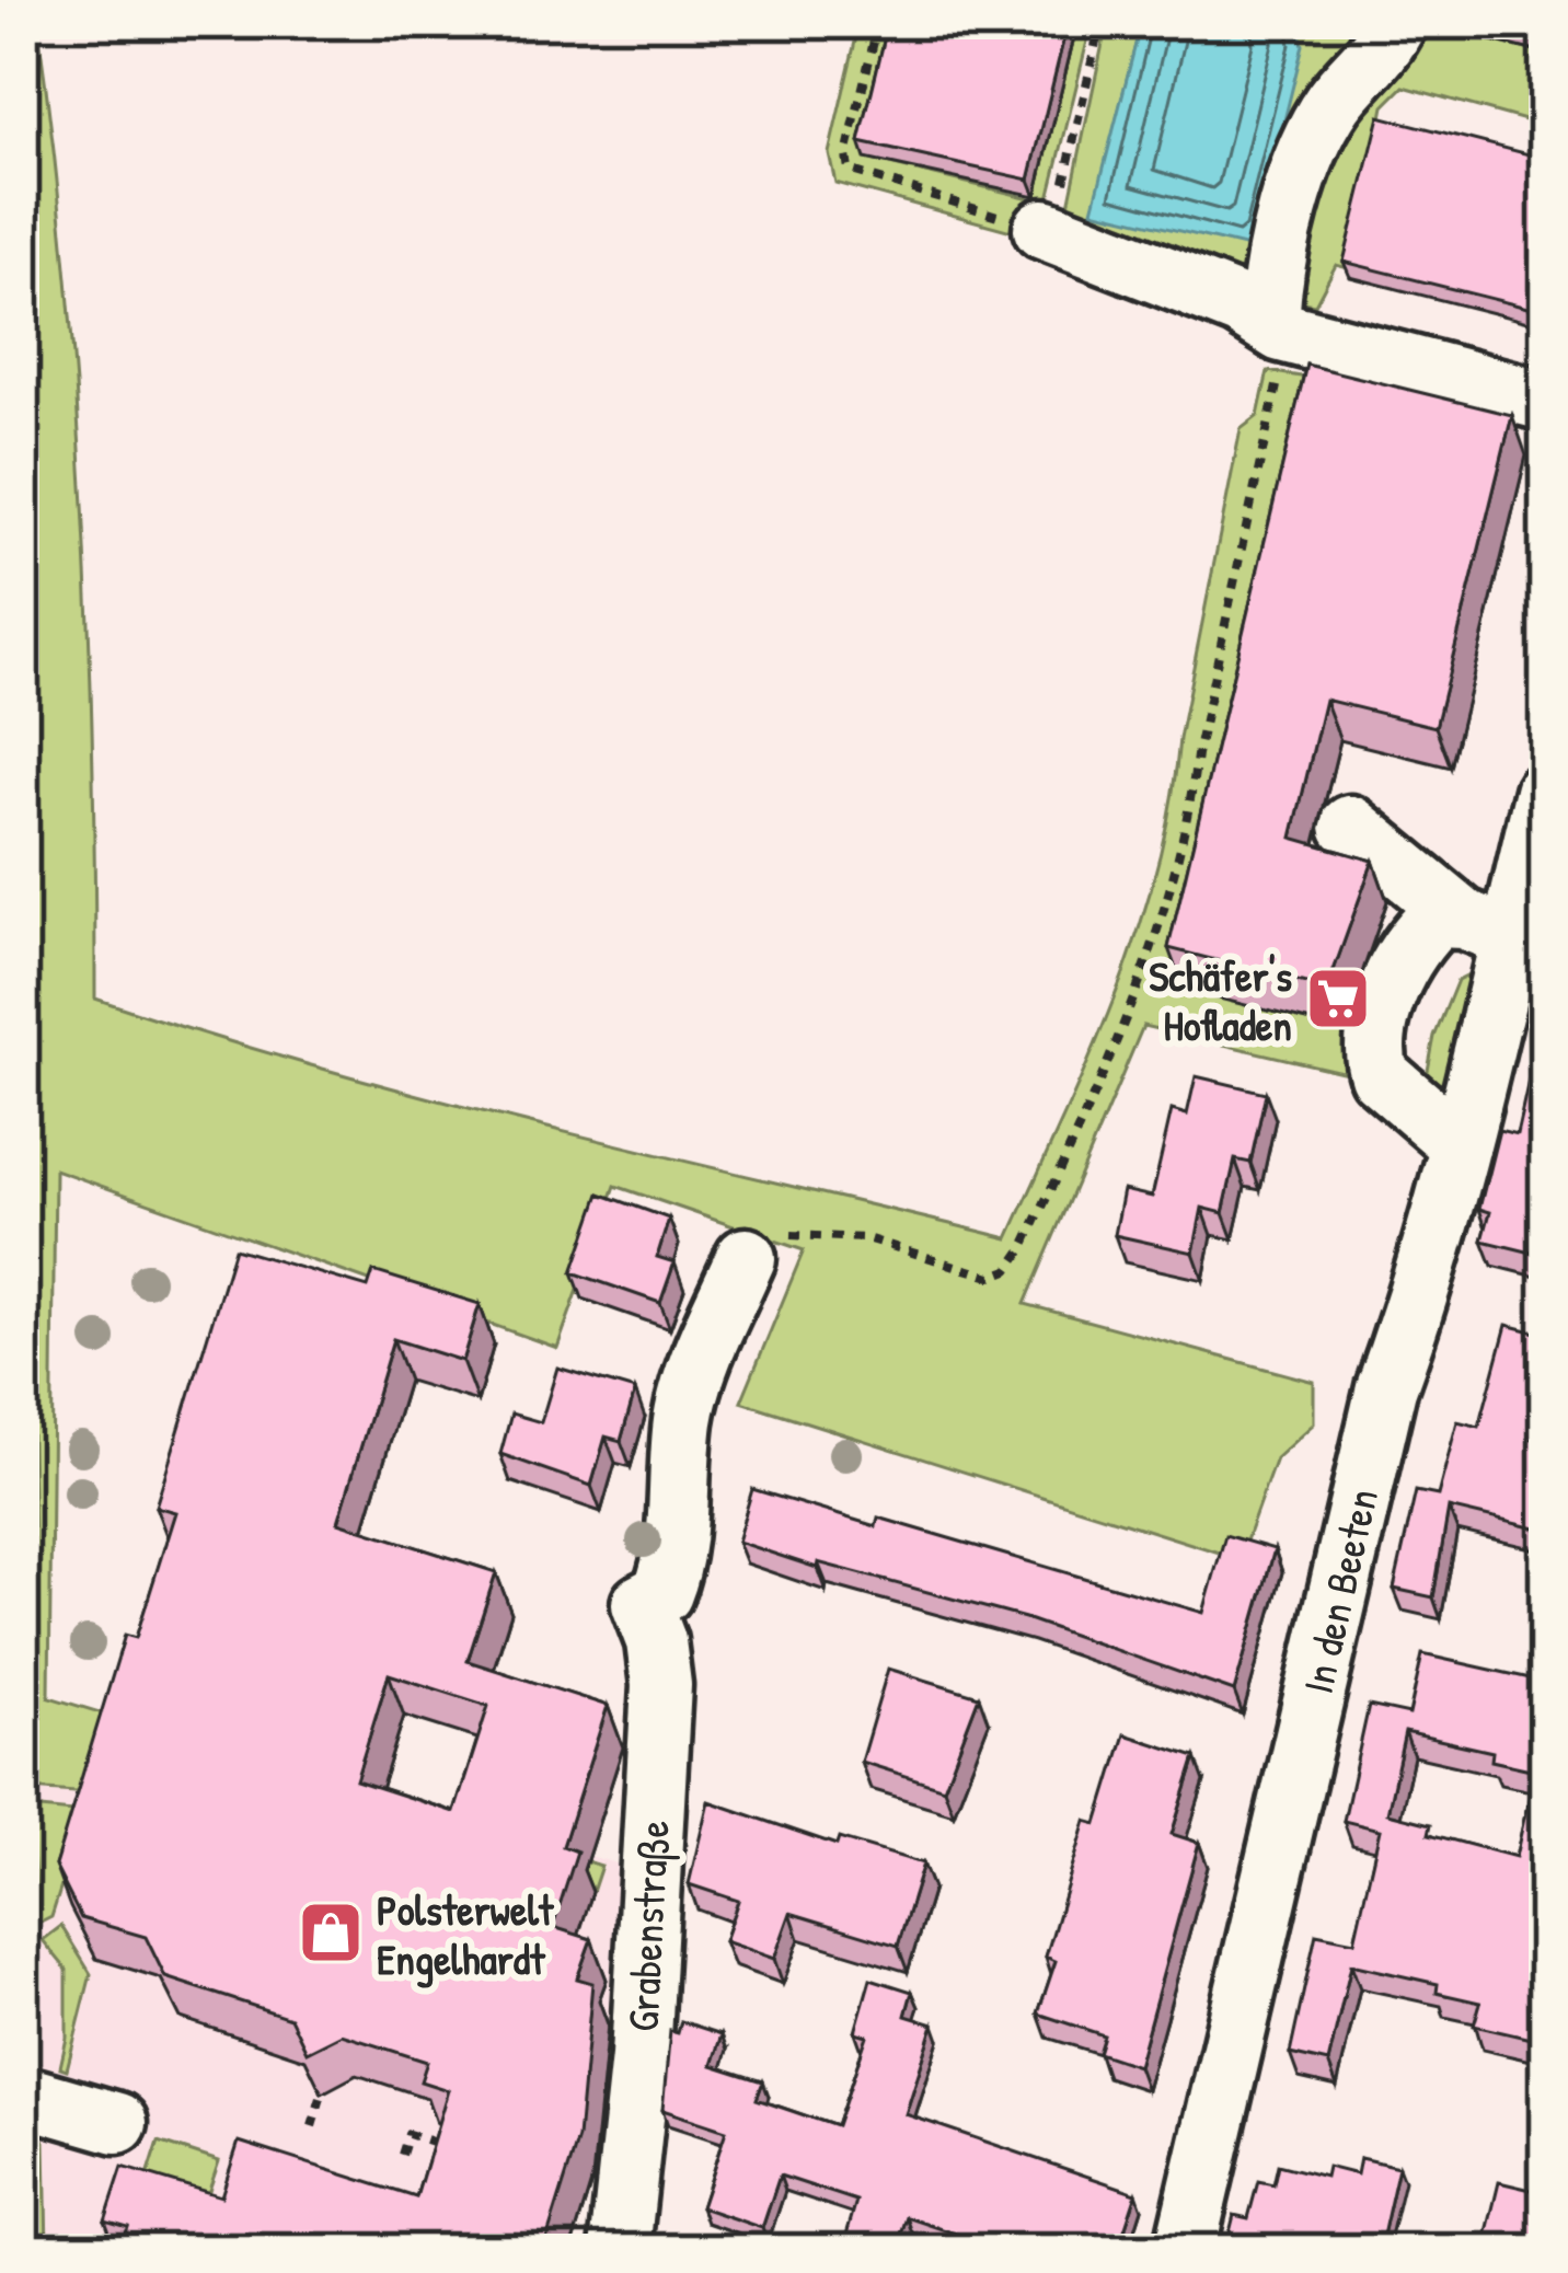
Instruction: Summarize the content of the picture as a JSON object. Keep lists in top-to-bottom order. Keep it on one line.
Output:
{"streets":{"street":["In den Beeten","Grabenstraße"]},"places":{"supermarket":["Schäfer's Hofladen"],"shop":["Polsterwelt Engelhardt"]}}
